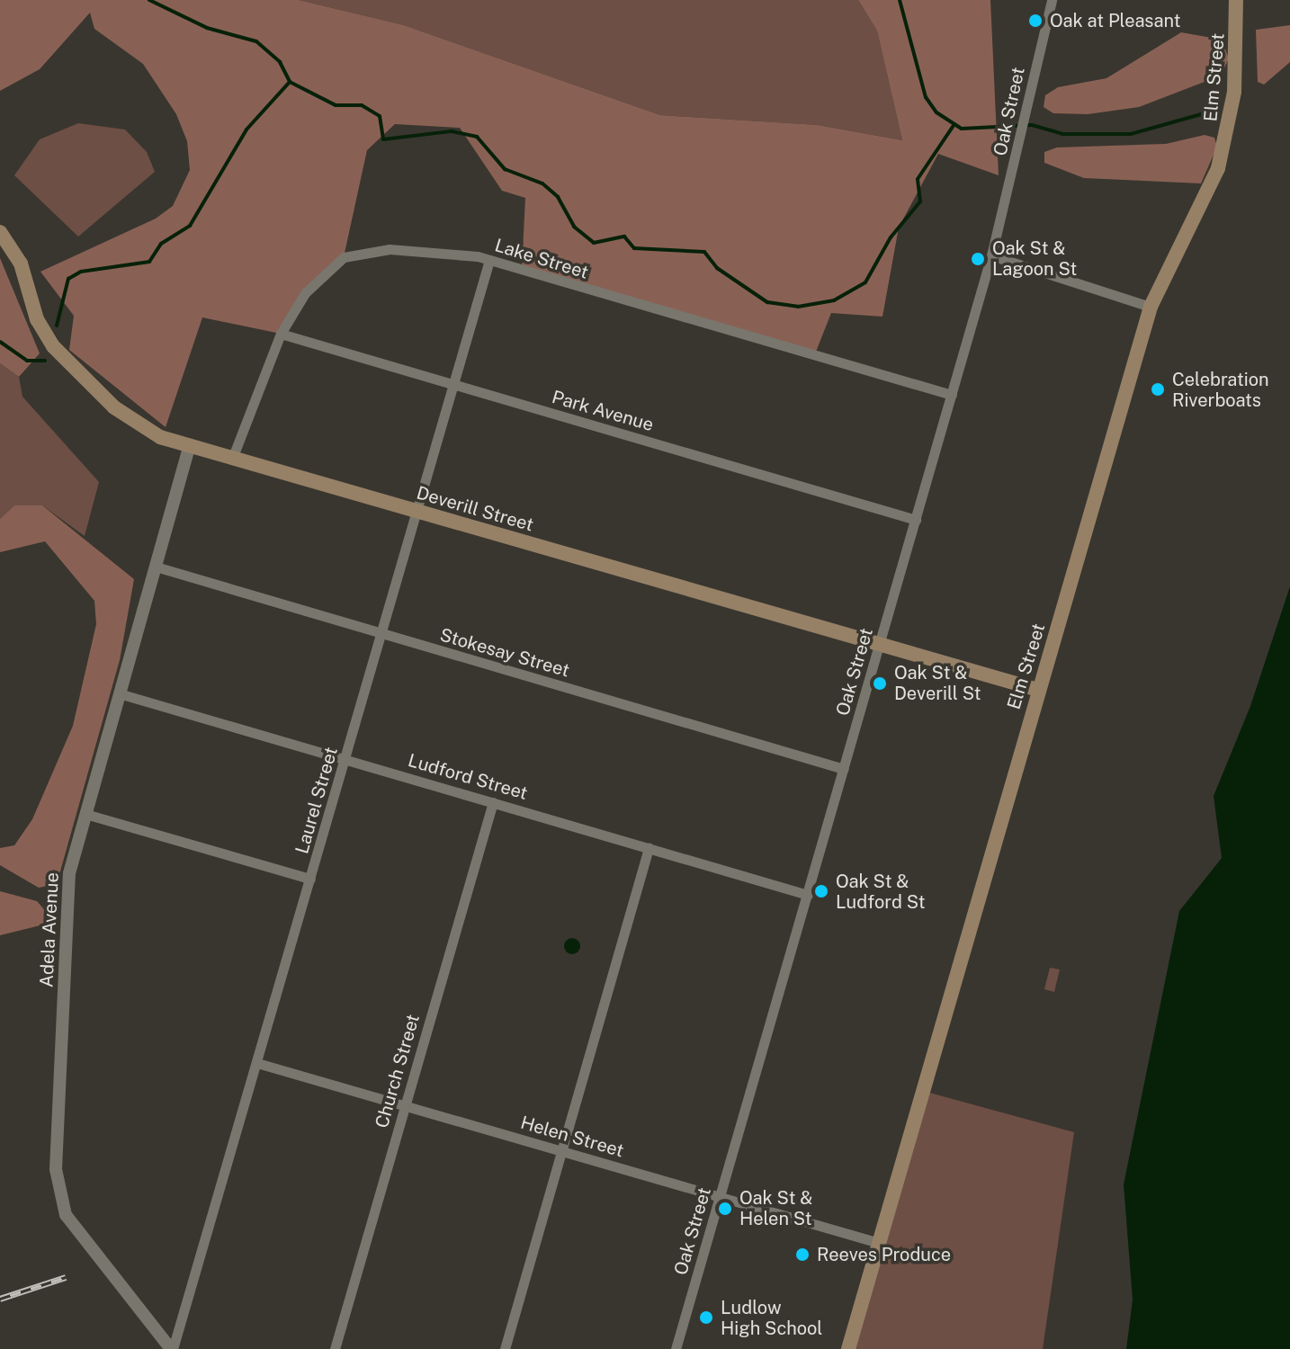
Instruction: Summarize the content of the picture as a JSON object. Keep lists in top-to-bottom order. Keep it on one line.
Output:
{"streets":{"main road":["Elm Street","Deverill Street"],"street":["Oak Street","Lake Street","Park Avenue","Stokesay Street","Ludford Street","Laurel Street","Adela Avenue","Church Street","Helen Street"]},"crossings":[["Elm Street","Deverill Street"],["Elm Street","Helen Street"],["Oak Street","Lake Street"],["Oak Street","Park Avenue"],["Oak Street","Deverill Street"],["Oak Street","Stokesay Street"],["Oak Street","Ludford Street"],["Oak Street","Helen Street"],["Lake Street","Park Avenue"],["Lake Street","Deverill Street"],["Lake Street","Laurel Street"],["Park Avenue","Laurel Street"],["Deverill Street","Laurel Street"],["Deverill Street","Adela Avenue"],["Stokesay Street","Laurel Street"],["Stokesay Street","Adela Avenue"],["Ludford Street","Laurel Street"],["Ludford Street","Adela Avenue"],["Ludford Street","Church Street"],["Laurel Street","Adela Avenue"],["Laurel Street","Helen Street"],["Church Street","Helen Street"]],"places":["Oak at Pleasant","Oak St & Lagoon St","Celebration Riverboats","Oak St & Deverill St","Oak St & Ludford St","Oak St & Helen St","Reeves Produce","Ludlow High School"]}
